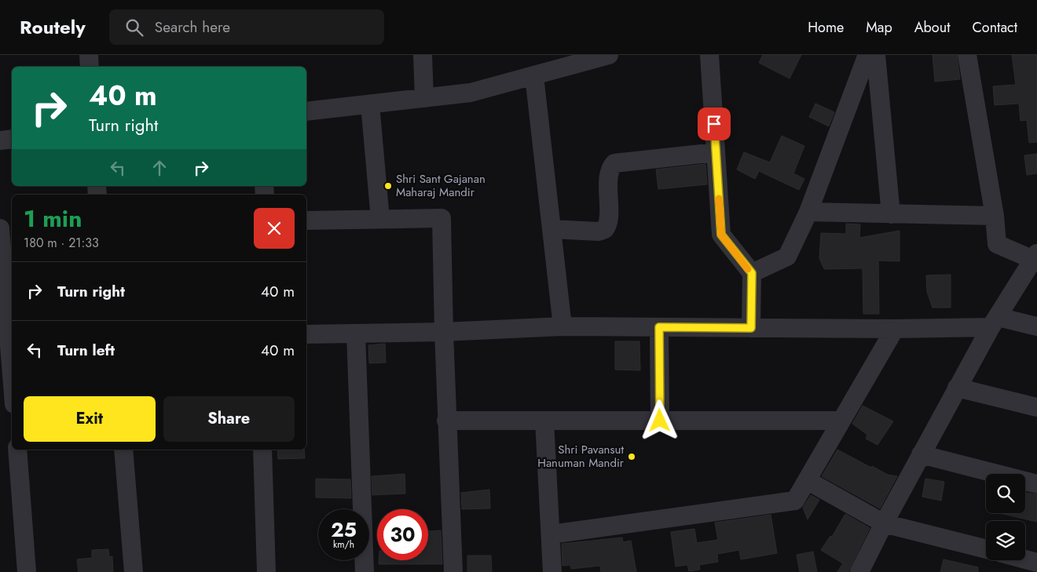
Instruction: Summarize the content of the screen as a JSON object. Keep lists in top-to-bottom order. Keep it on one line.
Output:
{"places":["Shri Sant Gajanan Maharaj Mandir","Shri Pavansut Hanuman Mandir"],"page":{"header":"Routely","search":"Search here","nav":["Home","Map","About","Contact"],"turn":["40 m","Turn right"],"heading":["1 min","180 m · 21:33"],"list":[{"name":"Turn right","value":"40 m"},{"name":"Turn left","value":"40 m"}],"buttons":["Exit","Share"],"speed":"25 km/h","limit":"30"}}
